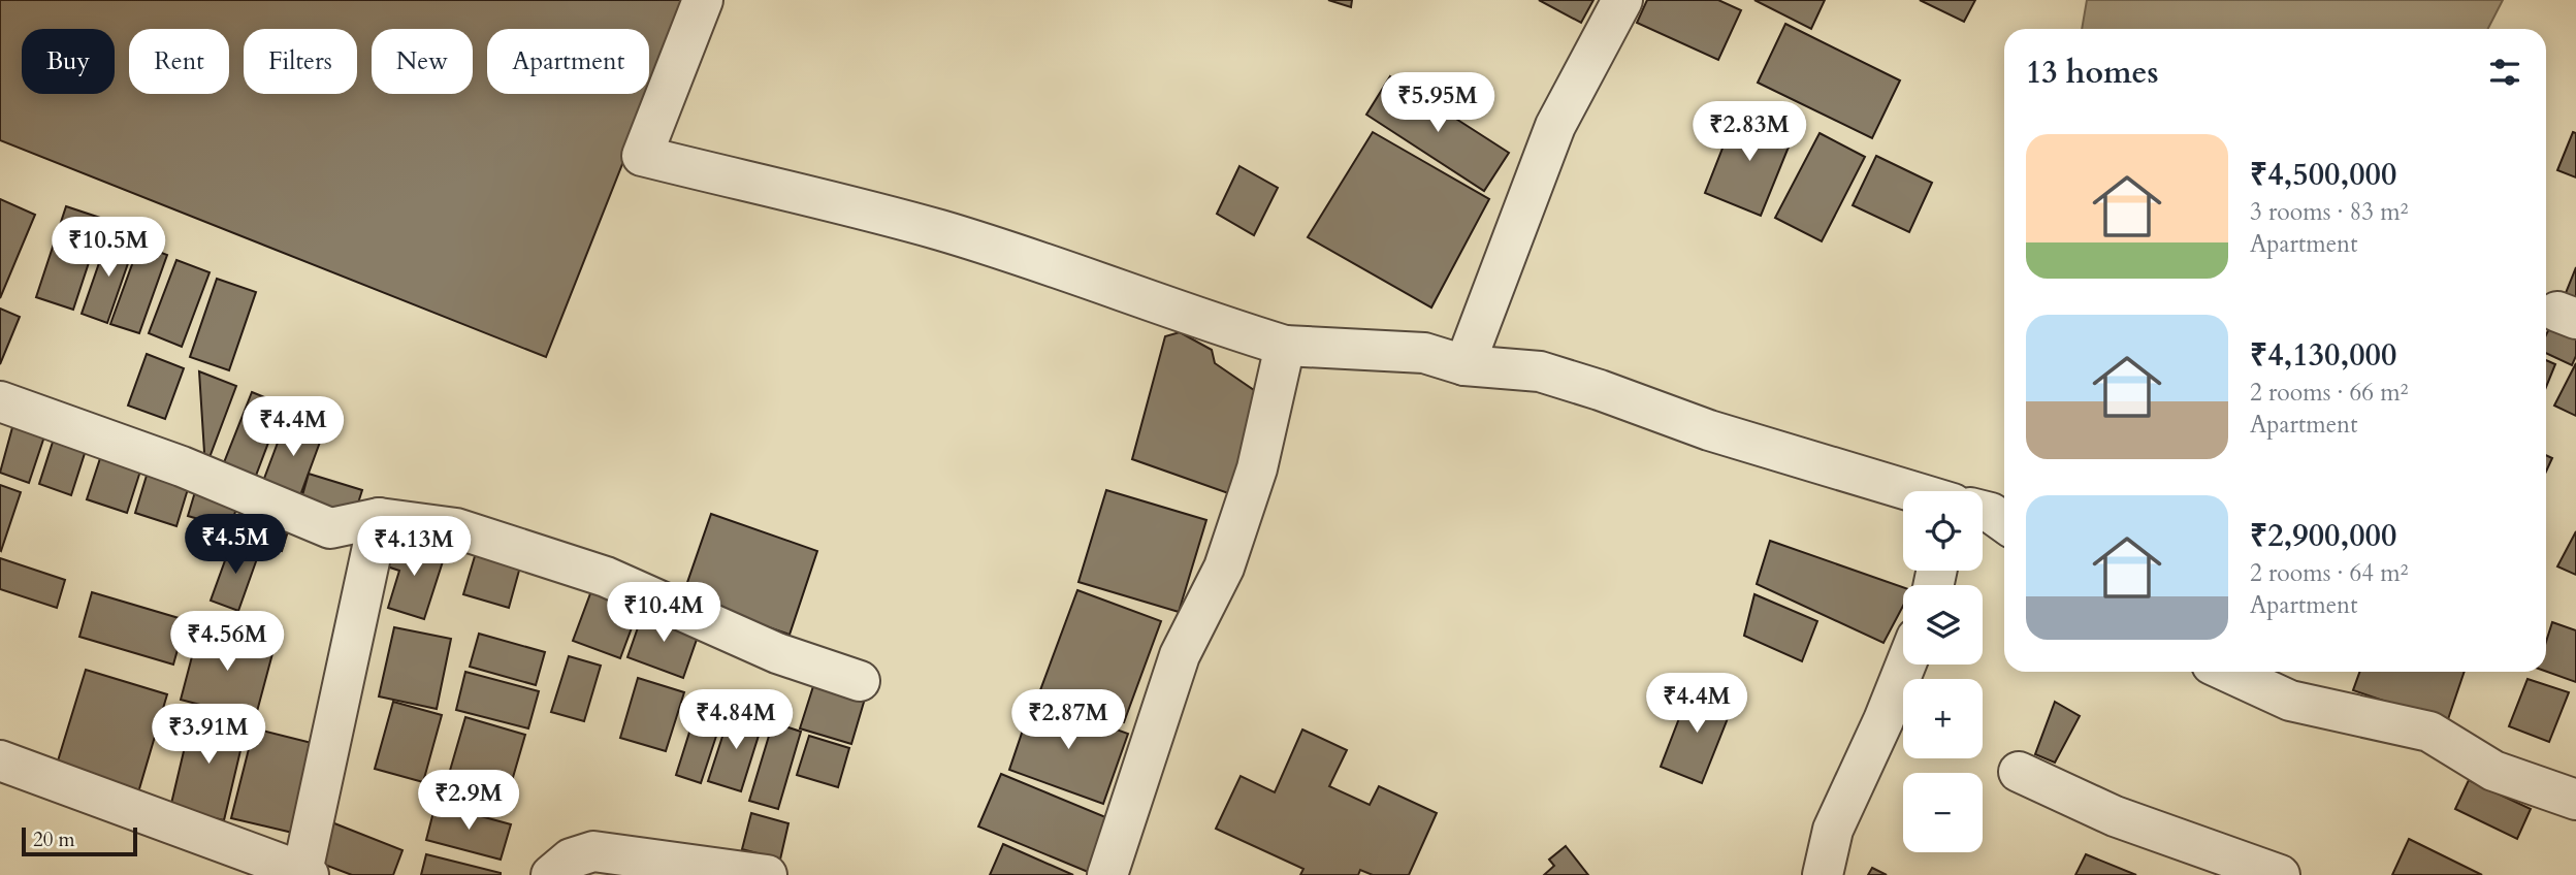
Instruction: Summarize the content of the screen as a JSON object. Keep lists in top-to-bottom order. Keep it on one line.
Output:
{"scale_bar":"20 m","page":{"chip":["Buy","Rent","Filters","New","Apartment"],"heading":"13 homes","price":["₹5.95M","₹2.83M","₹10.5M","₹4.4M","₹4.5M","₹4.13M","₹10.4M","₹4.56M","₹4.4M","₹4.84M","₹2.87M","₹3.91M","₹2.9M"],"list":[{"name":"₹4,500,000","note":"3 rooms · 83 m² · Apartment"},{"name":"₹4,130,000","note":"2 rooms · 66 m² · Apartment"},{"name":"₹2,900,000","note":"2 rooms · 64 m² · Apartment"}],"map_buttons":["+","−"],"scale":"20 m"}}
